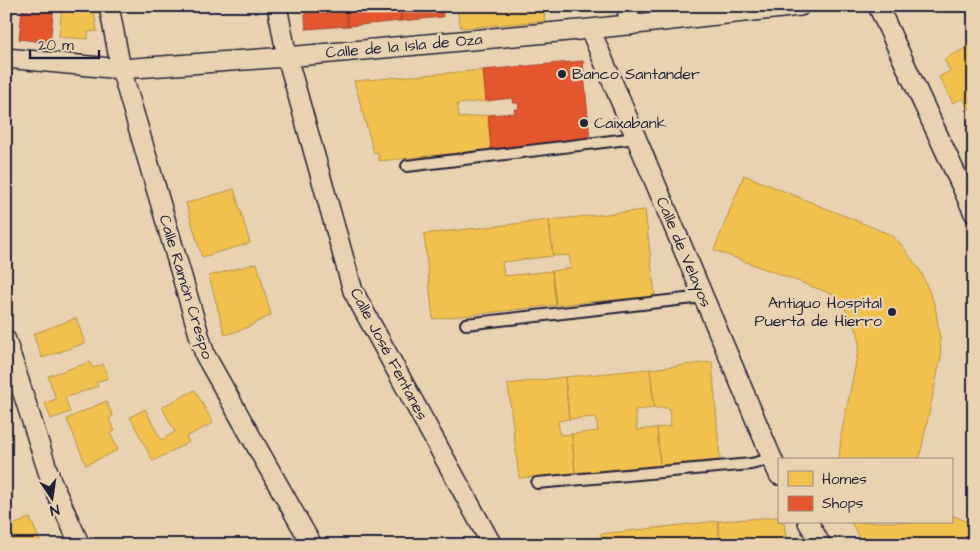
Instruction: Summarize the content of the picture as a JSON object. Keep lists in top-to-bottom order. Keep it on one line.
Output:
{"streets":{"street":["Calle de la Isla de Oza","Calle de Velayos","Calle Ramón Crespo","Calle José Fentanes"]},"crossings":[["Calle de la Isla de Oza","Calle de Velayos"],["Calle de la Isla de Oza","Calle Ramón Crespo"],["Calle de la Isla de Oza","Calle José Fentanes"]],"places":["Banco Santander","Caixabank","Antiguo Hospital Puerta de Hierro"],"legend":["Homes","Shops"],"scale_bar":"20 m","north":"bottom"}
